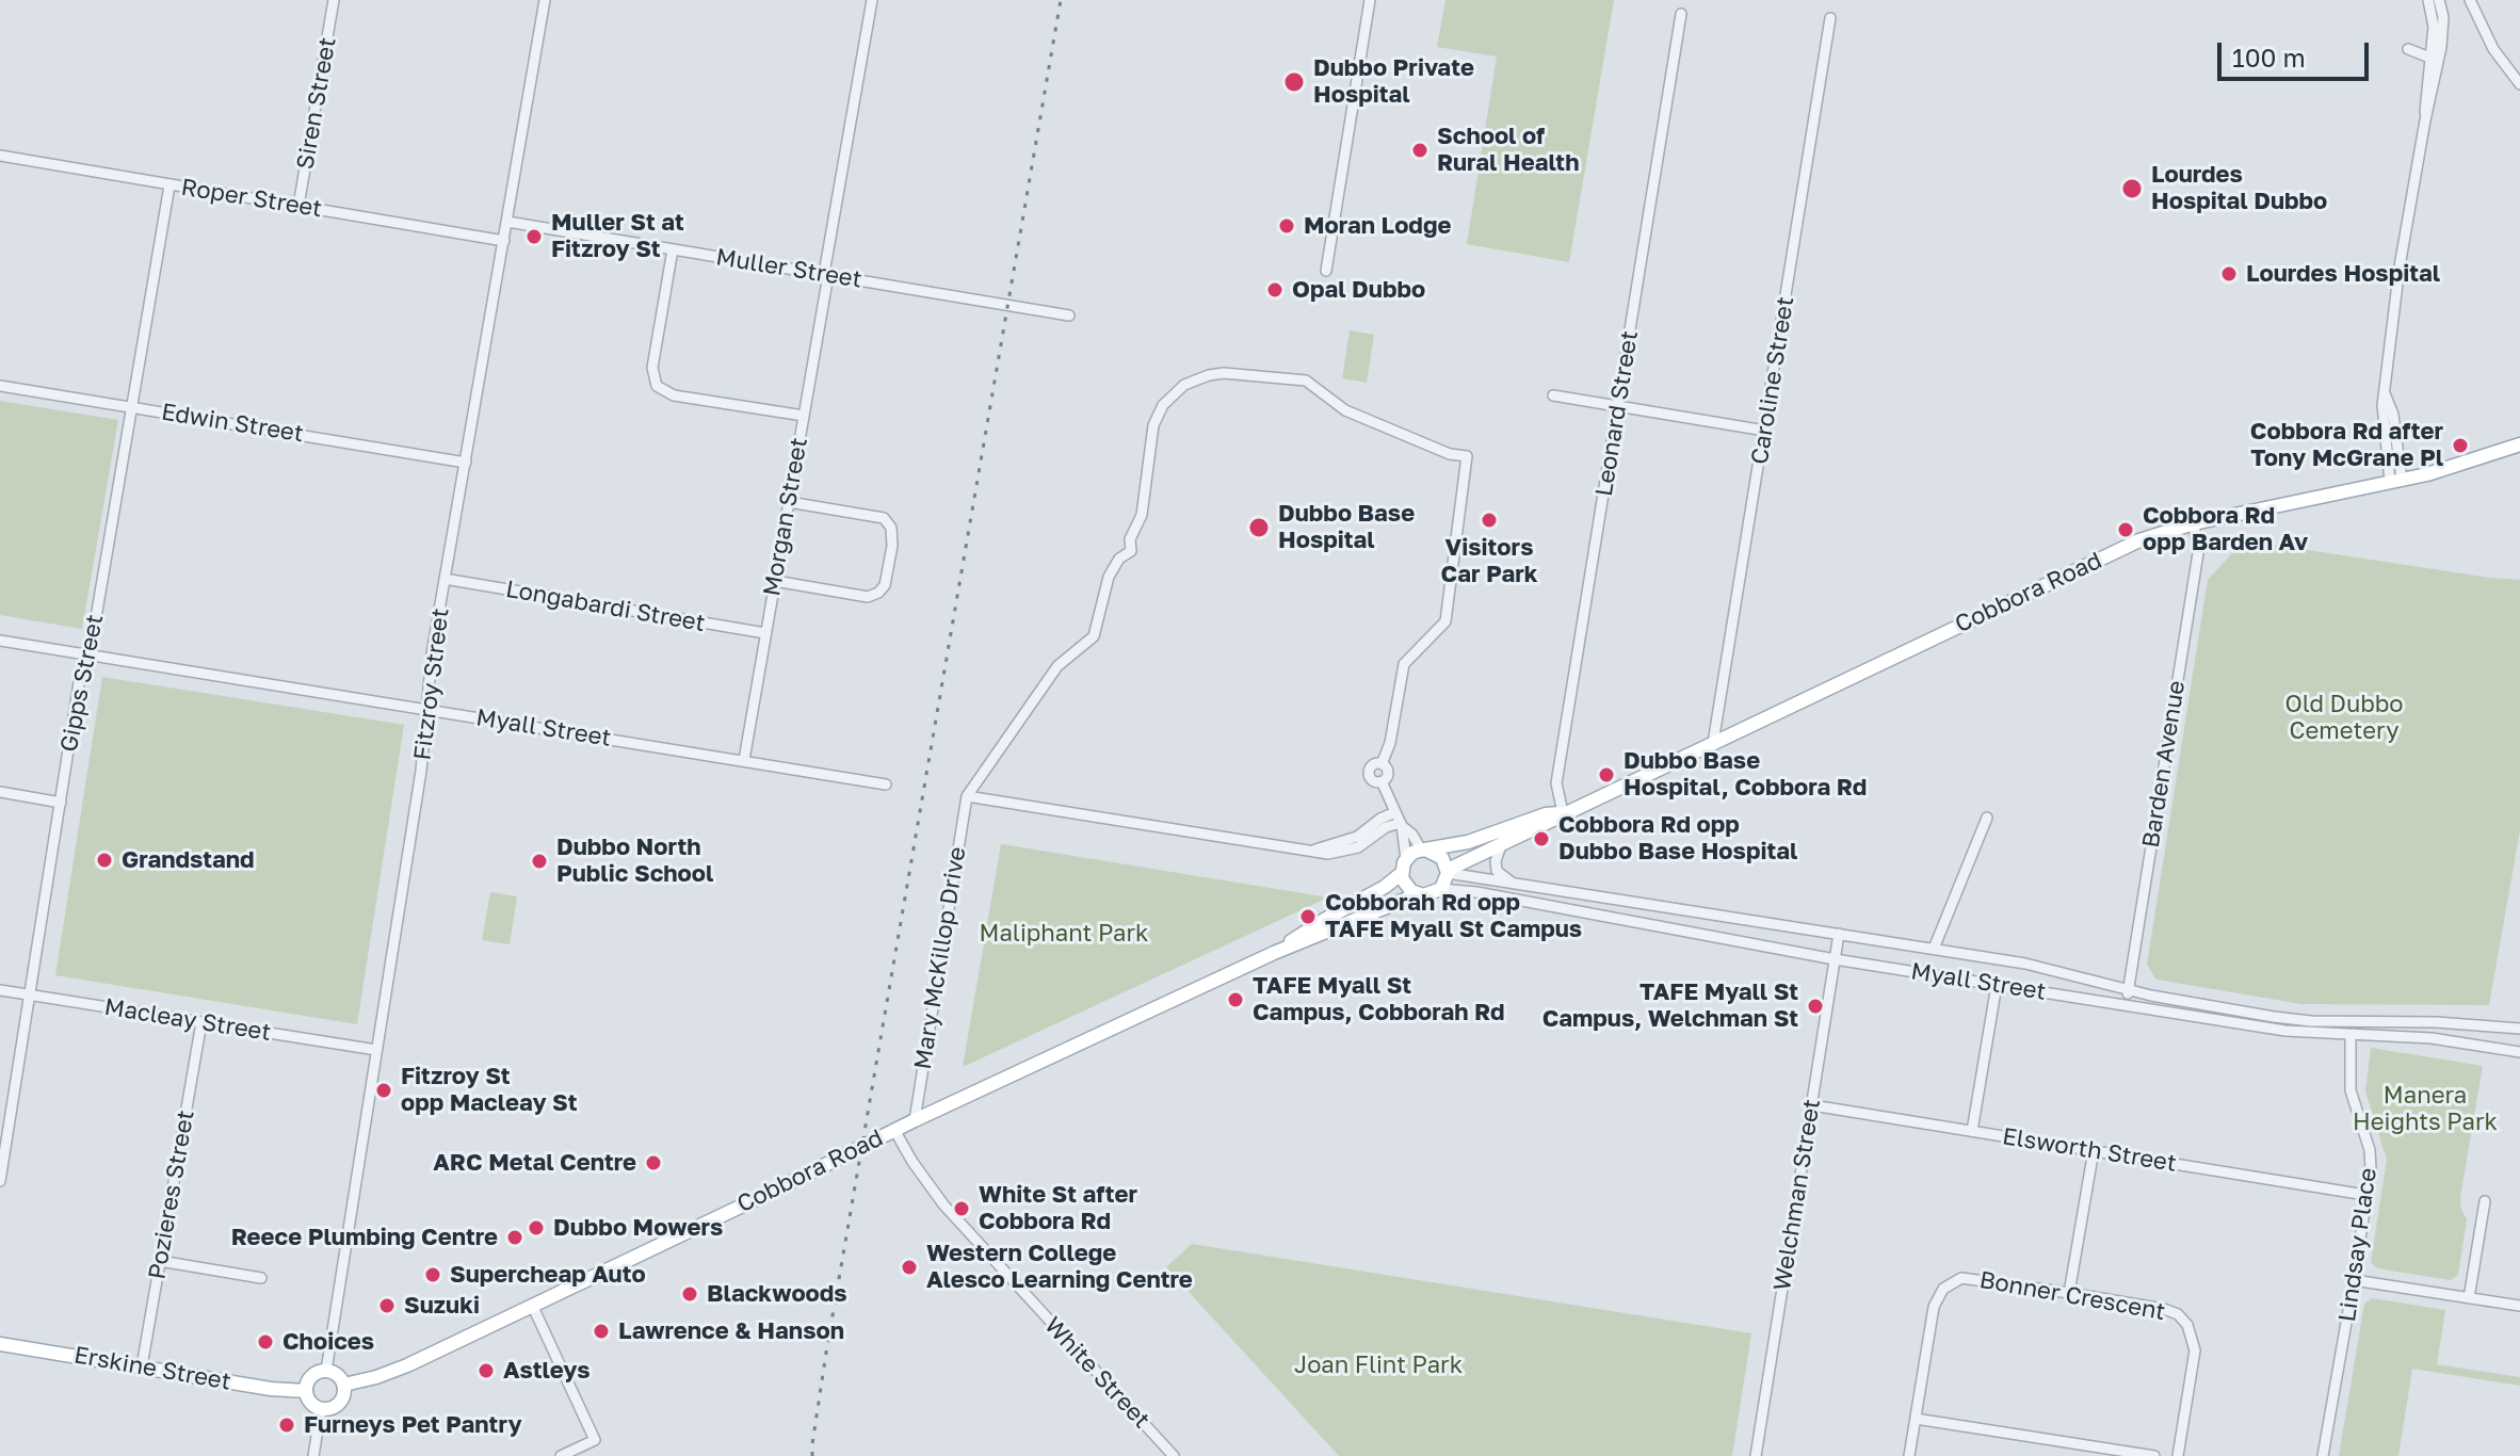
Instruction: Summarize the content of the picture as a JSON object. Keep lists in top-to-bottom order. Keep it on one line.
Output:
{"streets":{"main road":["Cobbora Road","Erskine Street"],"street":["Siren Street","Roper Street","Muller Street","Caroline Street","Leonard Street","Edwin Street","Morgan Street","Longabardi Street","Gipps Street","Fitzroy Street","Myall Street","Barden Avenue","Mary McKillop Drive","Macleay Street","Elsworth Street","Pozieres Street","Welchman Street","Lindsay Place","Bonner Crescent","White Street"]},"crossings":[["Siren Street","Roper Street"],["Roper Street","Gipps Street"],["Roper Street","Fitzroy Street"],["Muller Street","Morgan Street"],["Muller Street","Fitzroy Street"],["Caroline Street","Cobbora Road"],["Leonard Street","Cobbora Road"],["Edwin Street","Gipps Street"],["Edwin Street","Fitzroy Street"],["Morgan Street","Longabardi Street"],["Morgan Street","Myall Street"],["Cobbora Road","Fitzroy Street"],["Cobbora Road","Myall Street"],["Cobbora Road","Barden Avenue"],["Cobbora Road","Mary McKillop Drive"],["Cobbora Road","Erskine Street"],["Cobbora Road","White Street"],["Longabardi Street","Fitzroy Street"],["Gipps Street","Myall Street"],["Gipps Street","Macleay Street"],["Fitzroy Street","Myall Street"],["Fitzroy Street","Macleay Street"],["Fitzroy Street","Erskine Street"],["Myall Street","Barden Avenue"],["Myall Street","Welchman Street"],["Myall Street","Lindsay Place"],["Macleay Street","Pozieres Street"],["Elsworth Street","Welchman Street"],["Elsworth Street","Lindsay Place"],["Pozieres Street","Erskine Street"]],"parks":["Old Dubbo Cemetery","Maliphant Park","Manera Heights Park","Joan Flint Park"],"places":["Dubbo Private Hospital","School of Rural Health","Lourdes Hospital Dubbo","Moran Lodge","Muller St at Fitzroy St","Lourdes Hospital","Opal Dubbo","Cobbora Rd after Tony McGrane Pl","Visitors Car Park","Dubbo Base Hospital","Cobbora Rd opp Barden Av","Dubbo Base Hospital, Cobbora Rd","Cobbora Rd opp Dubbo Base Hospital","Grandstand","Dubbo North Public School","Cobborah Rd opp TAFE Myall St Campus","TAFE Myall St Campus, Cobborah Rd","TAFE Myall St Campus, Welchman St","Fitzroy St opp Macleay St","ARC Metal Centre","White St after Cobbora Rd","Dubbo Mowers","Reece Plumbing Centre","Western College Alesco Learning Centre","Supercheap Auto","Blackwoods","Suzuki","Lawrence & Hanson","Choices","Astleys","Furneys Pet Pantry"],"scale_bar":"100 m"}
